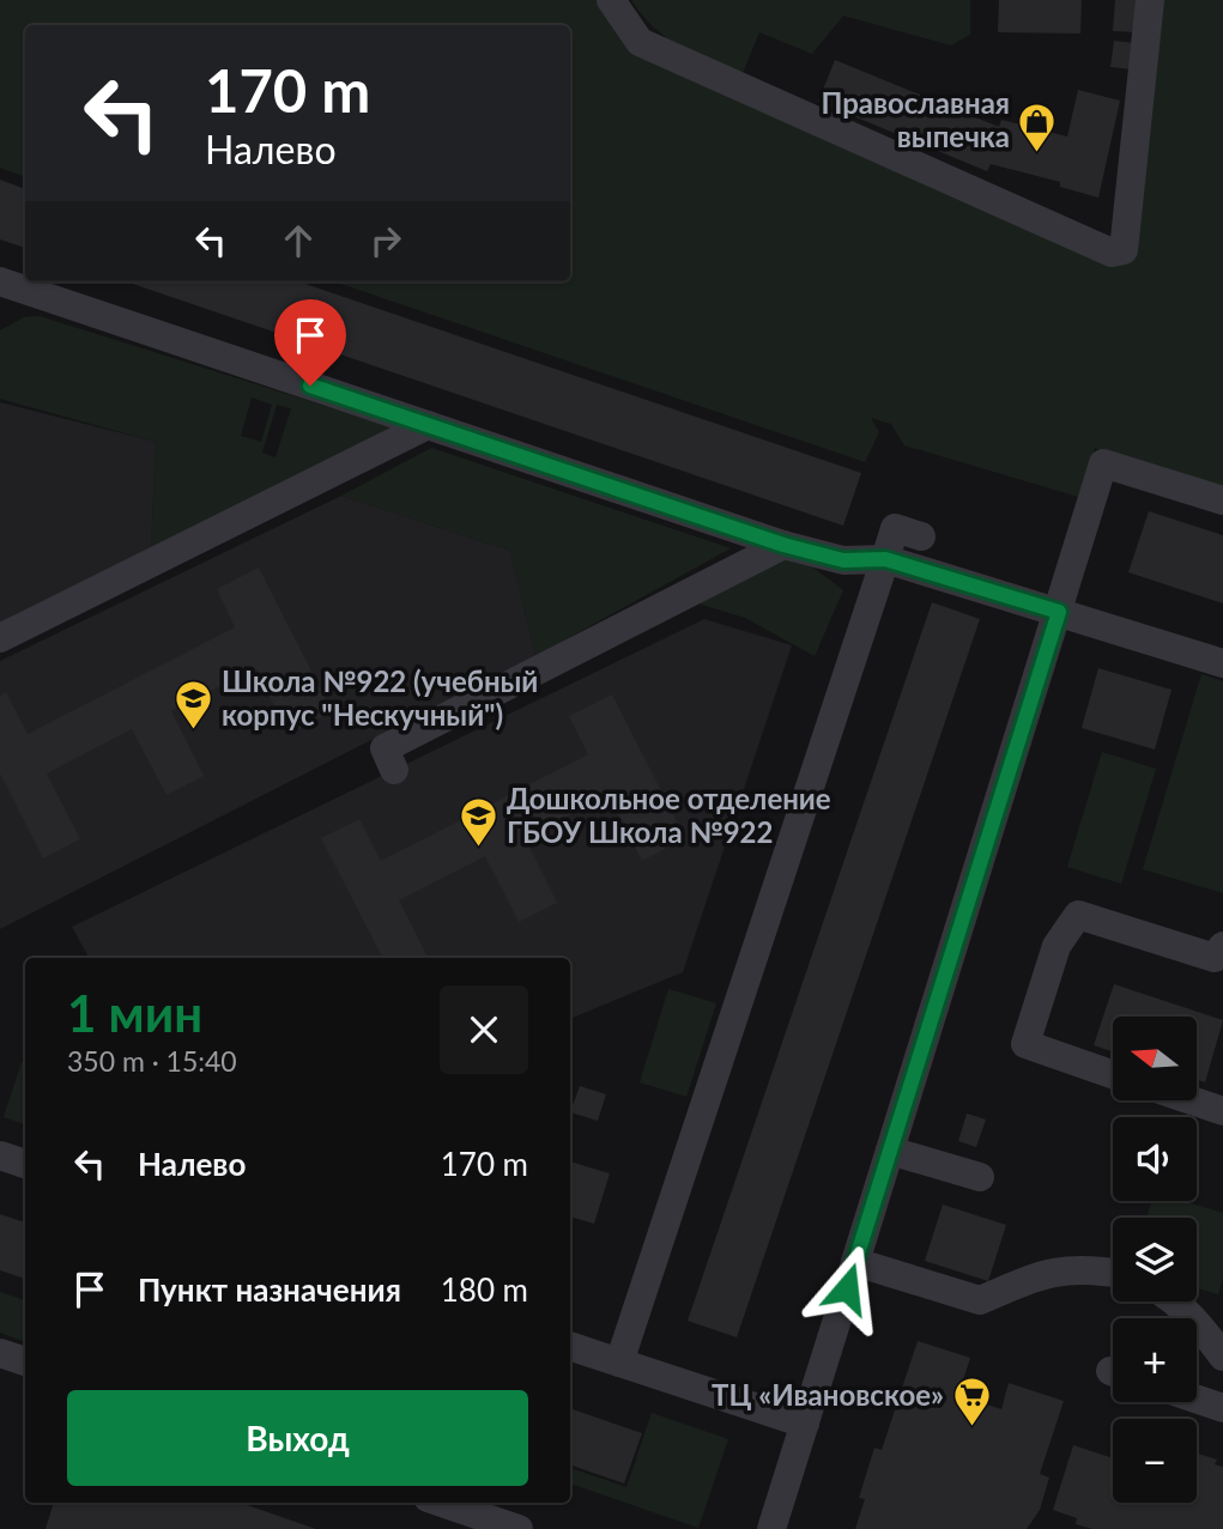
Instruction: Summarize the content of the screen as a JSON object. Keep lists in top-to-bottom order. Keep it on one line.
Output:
{"places":{"shop":["Православная выпечка"],"school or university":["Школа №922 (учебный корпус \"Нескучный\")","Дошкольное отделение ГБОУ Школа №922"],"supermarket":["ТЦ «Ивановское»"]},"north":"left","page":{"turn":["170 m","Налево"],"heading":["1 мин","350 m · 15:40"],"map_buttons":["+","−"],"list":[{"name":"Налево","value":"170 m"},{"name":"Пункт назначения","value":"180 m"}],"buttons":"Выход"}}
